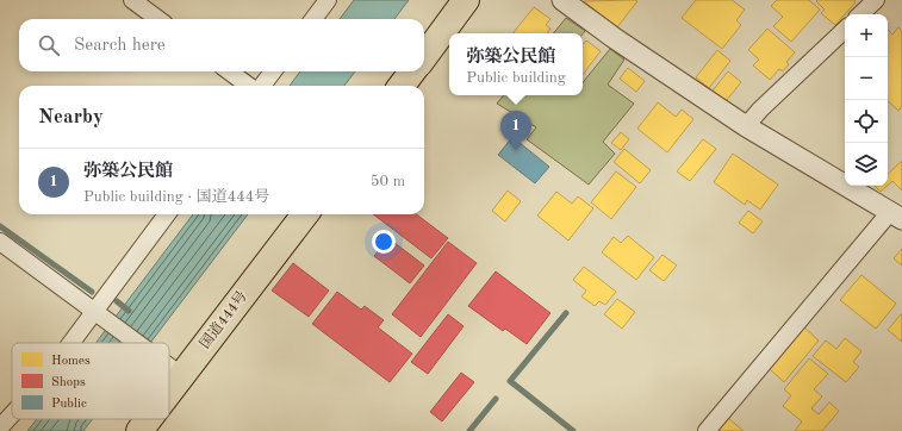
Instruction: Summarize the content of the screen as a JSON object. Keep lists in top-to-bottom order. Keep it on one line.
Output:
{"streets":{"highway":["国道444号"]},"legend":["Homes","Shops","Public"],"page":{"map_buttons":["+","−"],"search":"Search here","popup":["弥築公民館","Public building"],"heading":"Nearby","pins":"1","list":[{"mark":"1","name":"弥築公民館","note":"Public building · 国道444号","value":"50 m"}]}}
